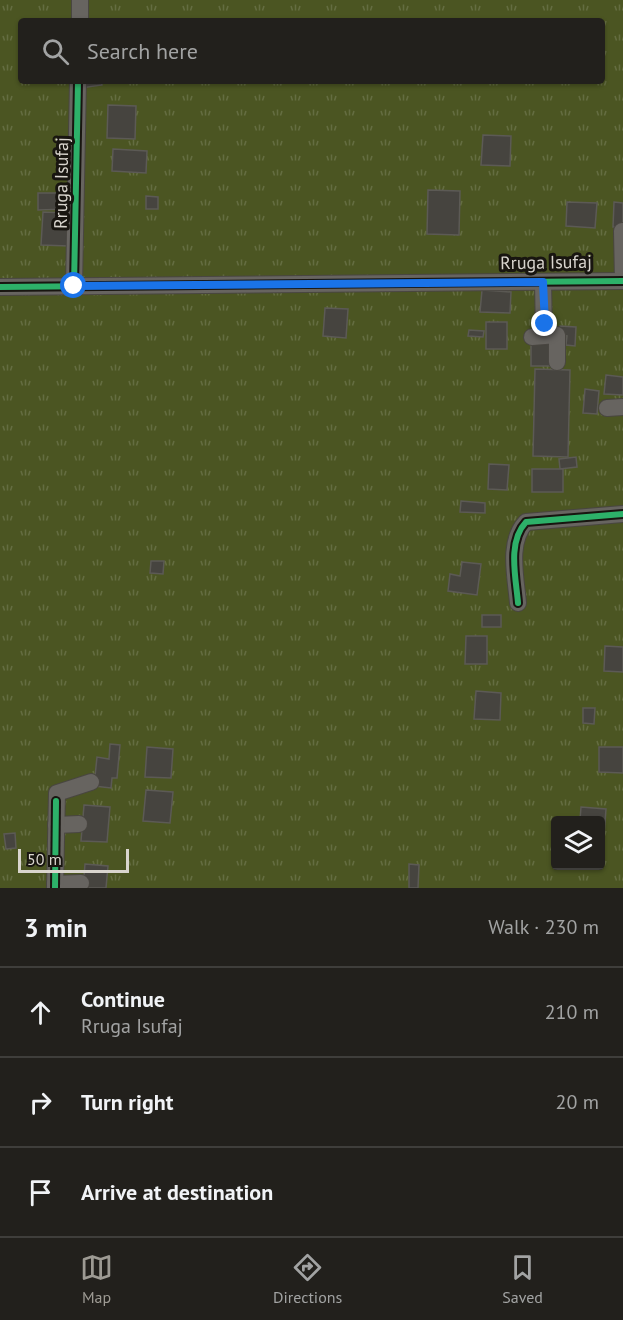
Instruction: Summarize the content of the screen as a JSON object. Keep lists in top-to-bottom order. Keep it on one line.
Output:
{"streets":{"street":["Rruga Isufaj"]},"scale_bar":"50 m","page":{"search":"Search here","scale":"50 m","heading":["3 min","Walk · 230 m"],"list":[["Continue","Rruga Isufaj","210 m"],["Turn right","20 m"],"Arrive at destination"],"nav":["Map","Directions","Saved"]}}
